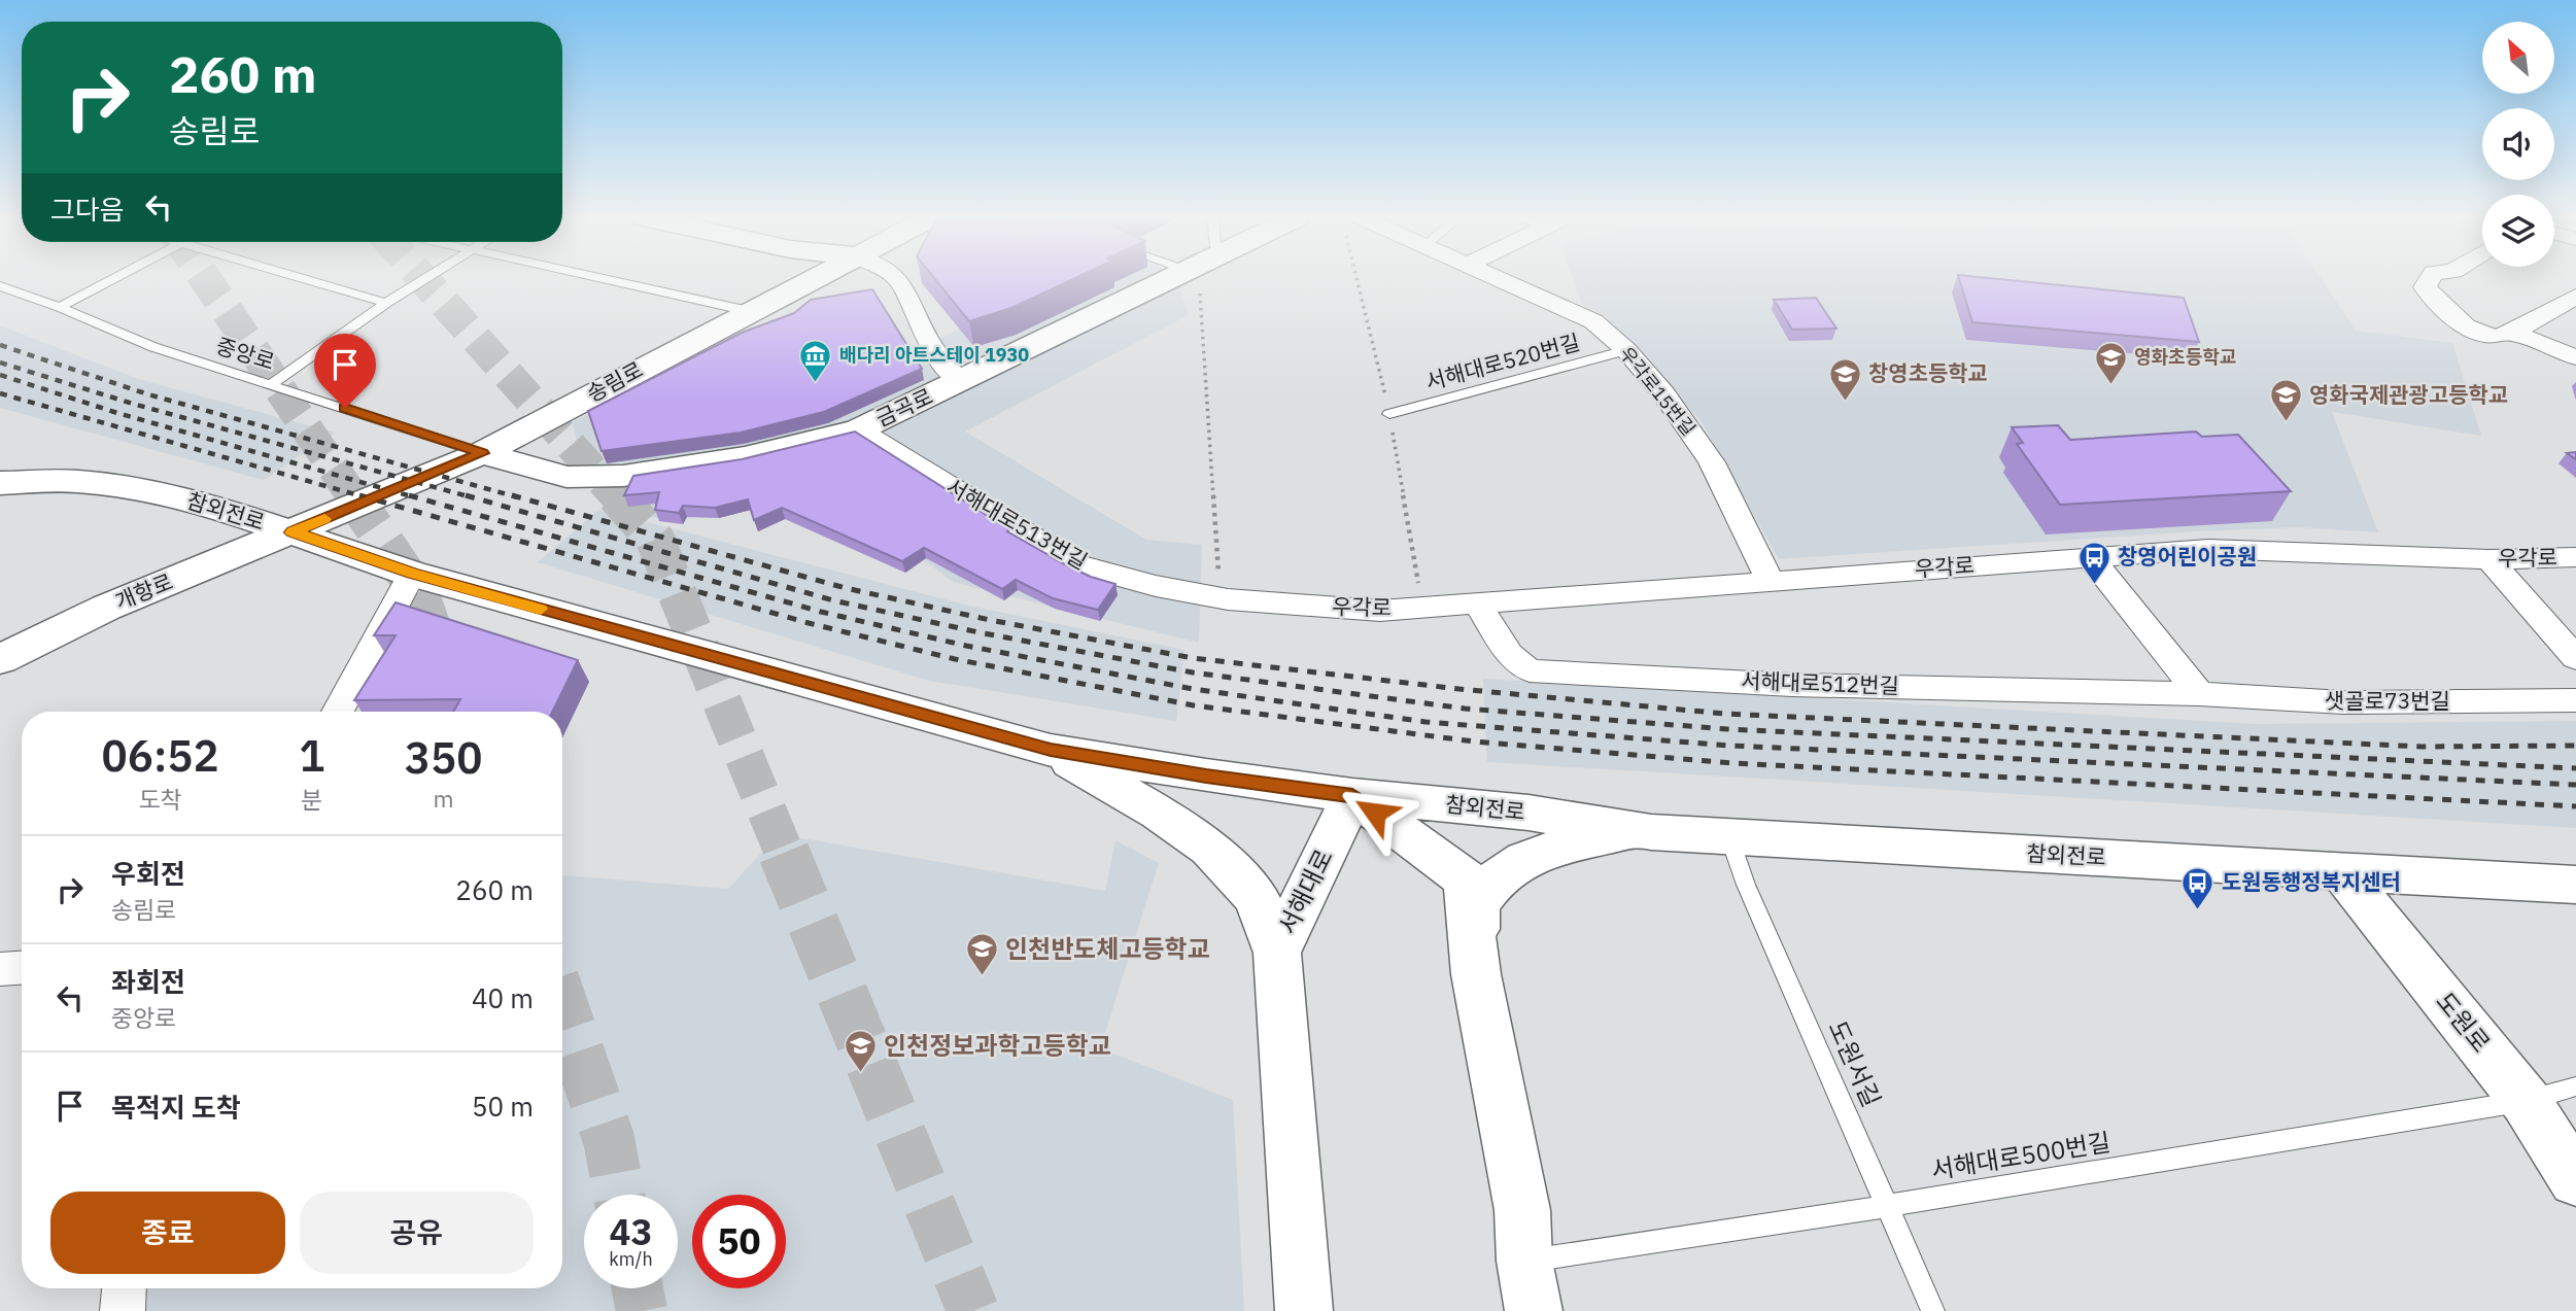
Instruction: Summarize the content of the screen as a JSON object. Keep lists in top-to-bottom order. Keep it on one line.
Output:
{"streets":{"main road":["송림로","금곡로","참외전로","개항로","서해대로","도원로"],"street":["우각로15번길","서해대로513번길","우각로","서해대로512번길","샛골로73번길"],"lane":["중앙로","서해대로520번길","도원서길","서해대로500번길"]},"crossings":[["중앙로","송림로"],["중앙로","금곡로"],["서해대로520번길","우각로15번길"],["송림로","금곡로"],["송림로","참외전로"],["송림로","개항로"],["우각로15번길","우각로"],["금곡로","서해대로513번길"],["참외전로","개항로"],["참외전로","서해대로"],["참외전로","도원로"],["참외전로","도원서길"],["서해대로513번길","우각로"],["우각로","서해대로512번길"],["서해대로512번길","샛골로73번길"],["도원로","서해대로500번길"],["도원서길","서해대로500번길"]],"places":{"museum":["배다리 아트스테이 1930"],"school or university":["영화초등학교","창영초등학교","영화국제관광고등학교","인천반도체고등학교","인천정보과학고등학교"],"bus stop":["창영어린이공원","도원동행정복지센터"]},"north":"top left","page":{"turn":["260 m","송림로"],"then":"그다음","eta":["06:52","도착","1","분","350","m"],"list":[{"name":"우회전","note":"송림로","value":"260 m"},{"name":"좌회전","note":"중앙로","value":"40 m"},{"name":"목적지 도착","value":"50 m"}],"buttons":["종료","공유"],"speed":"43 km/h","limit":"50"}}
